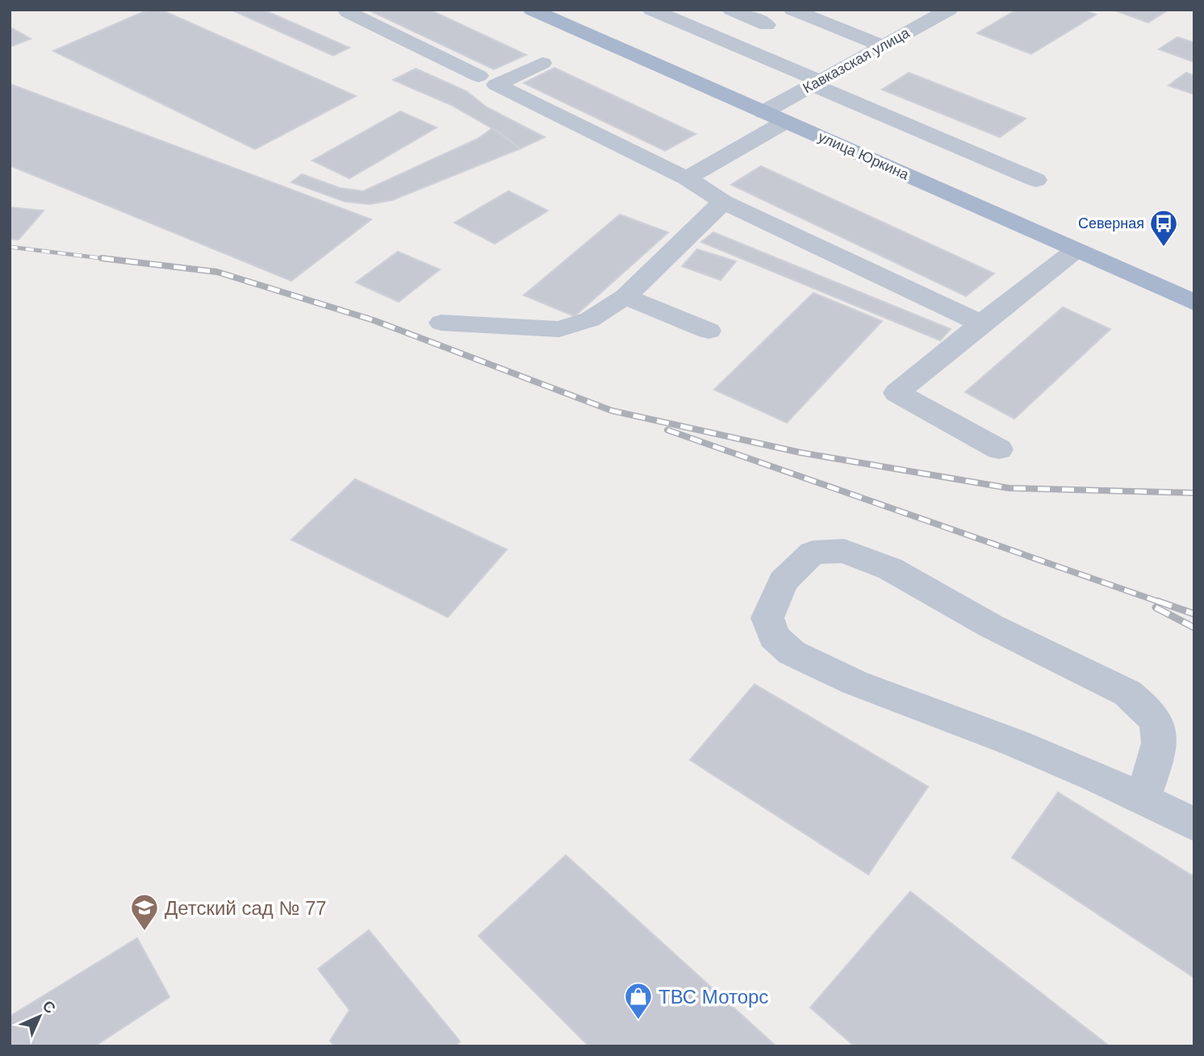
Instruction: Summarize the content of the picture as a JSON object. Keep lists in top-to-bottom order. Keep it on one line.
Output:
{"streets":{"main road":["улица Юркина"],"street":["Кавказская улица"]},"crossings":[["Кавказская улица","улица Юркина"]],"places":{"bus stop":["Северная"],"school or university":["Детский сад № 77"],"shop":["ТВС Моторс"]},"north":"top right"}
